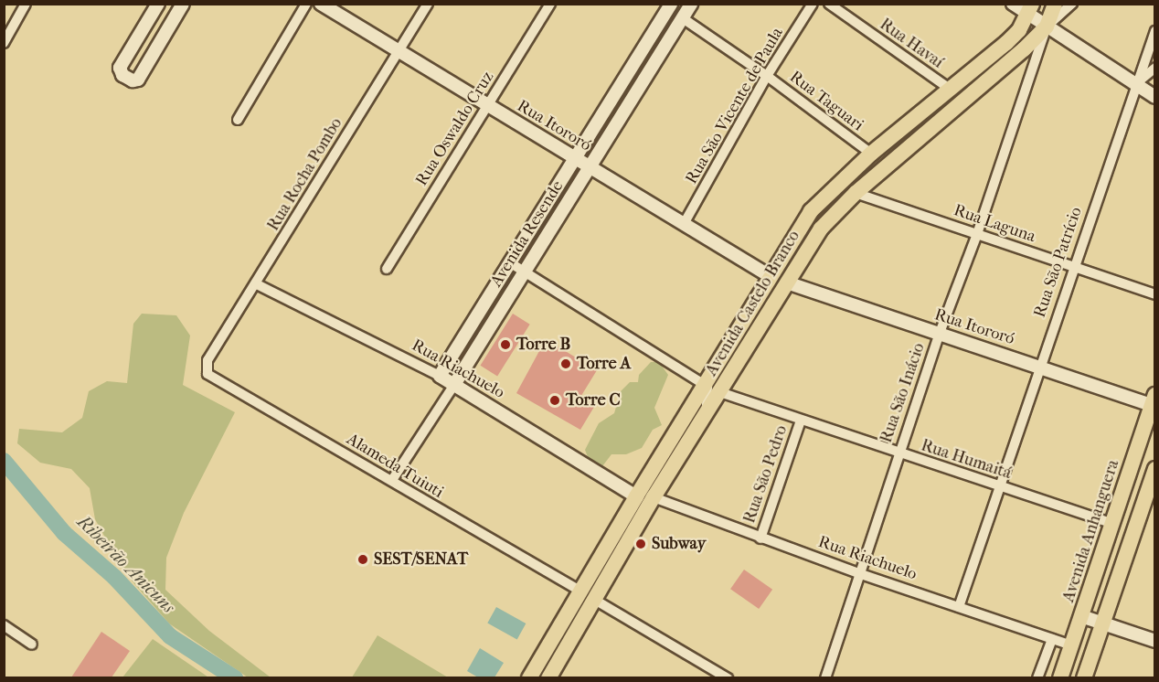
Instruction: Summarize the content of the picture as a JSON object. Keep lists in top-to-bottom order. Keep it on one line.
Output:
{"streets":{"main road":["Avenida Castelo Branco","Avenida Anhanguera"],"street":["Rua Havaí","Rua Taguari","Rua São Vicente de Paula","Rua Itororó","Rua Oswaldo Cruz","Rua Rocha Pombo","Rua Laguna","Avenida Resende","Rua São Patrício","Rua Riachuelo","Rua São Inácio","Rua Humaitá","Alameda Tuiuti","Rua São Pedro"]},"crossings":[["Rua Havaí","Avenida Castelo Branco"],["Rua Taguari","Rua São Vicente de Paula"],["Rua Taguari","Avenida Resende"],["Rua Taguari","Avenida Castelo Branco"],["Rua São Vicente de Paula","Rua Itororó"],["Rua Itororó","Rua Oswaldo Cruz"],["Rua Itororó","Rua Rocha Pombo"],["Rua Itororó","Avenida Resende"],["Rua Itororó","Rua São Patrício"],["Rua Itororó","Avenida Castelo Branco"],["Rua Itororó","Rua São Inácio"],["Rua Itororó","Avenida Anhanguera"],["Rua Rocha Pombo","Rua Riachuelo"],["Rua Rocha Pombo","Alameda Tuiuti"],["Rua Laguna","Rua São Patrício"],["Rua Laguna","Avenida Castelo Branco"],["Rua Laguna","Rua São Inácio"],["Avenida Resende","Rua Riachuelo"],["Avenida Resende","Alameda Tuiuti"],["Rua São Patrício","Rua Riachuelo"],["Rua São Patrício","Rua Humaitá"],["Avenida Castelo Branco","Rua Riachuelo"],["Avenida Castelo Branco","Rua São Inácio"],["Avenida Castelo Branco","Rua Humaitá"],["Avenida Castelo Branco","Alameda Tuiuti"],["Rua Riachuelo","Rua São Inácio"],["Rua Riachuelo","Rua São Pedro"],["Rua Riachuelo","Avenida Anhanguera"],["Rua São Inácio","Rua Humaitá"],["Rua Humaitá","Rua São Pedro"],["Rua Humaitá","Avenida Anhanguera"]],"water":["Ribeirão Anicuns"],"places":["Torre B","Torre A","Torre C","Subway","SEST/SENAT"]}
